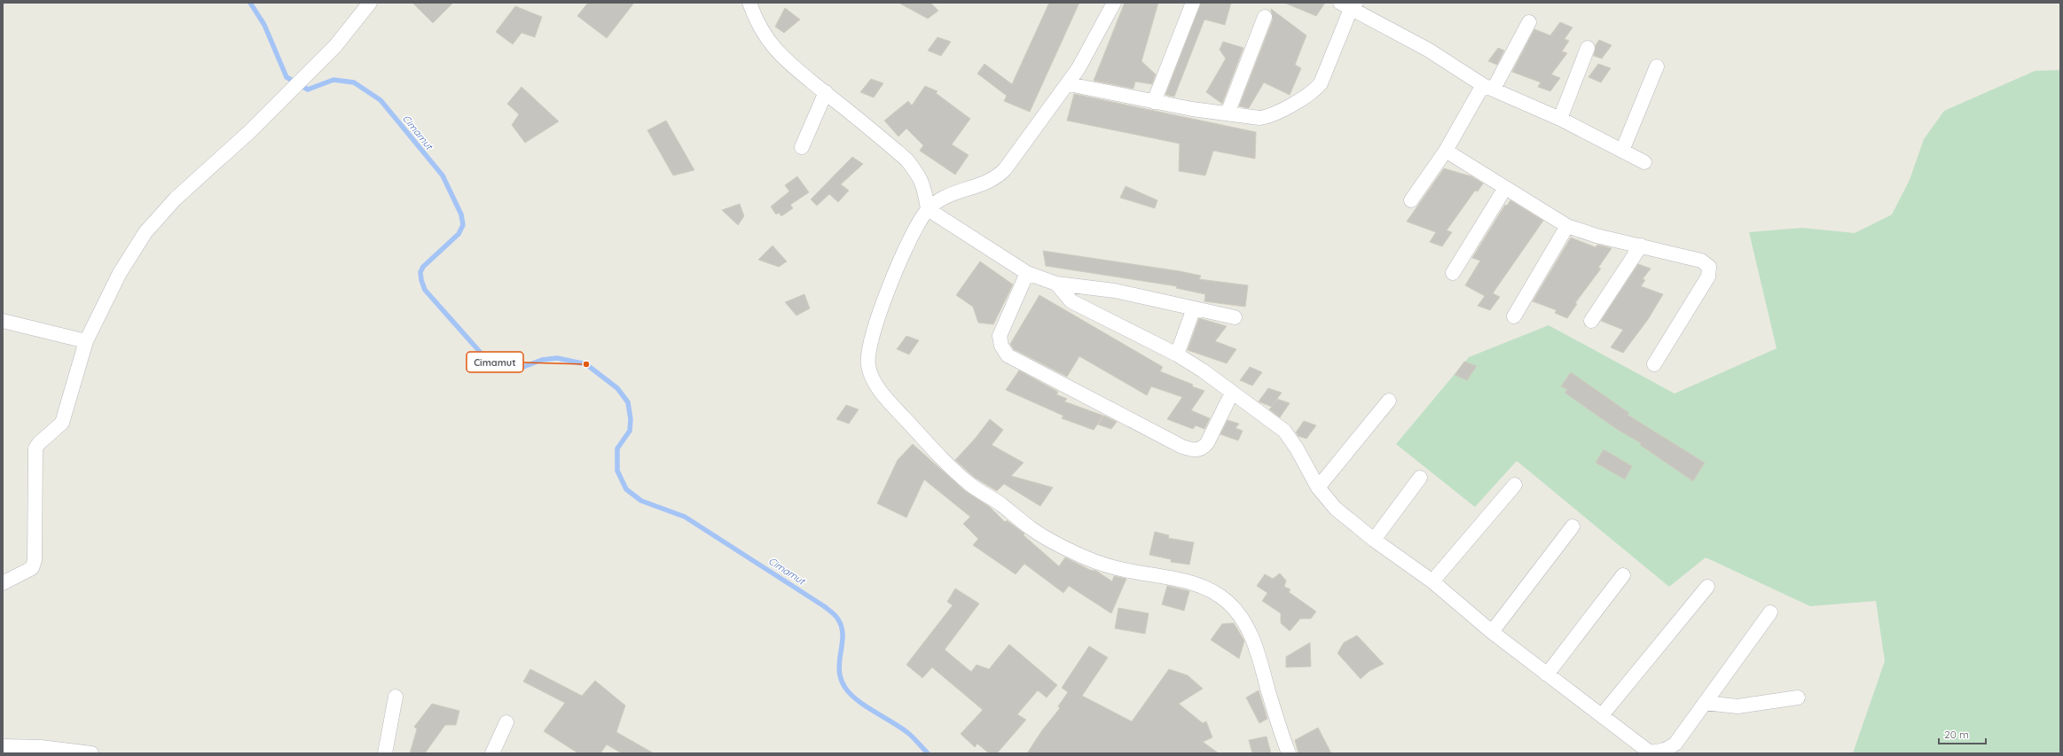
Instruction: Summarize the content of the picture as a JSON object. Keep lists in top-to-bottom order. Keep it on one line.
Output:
{"water":["Cimamut"],"places":["Cimamut"],"scale_bar":"20 m"}
